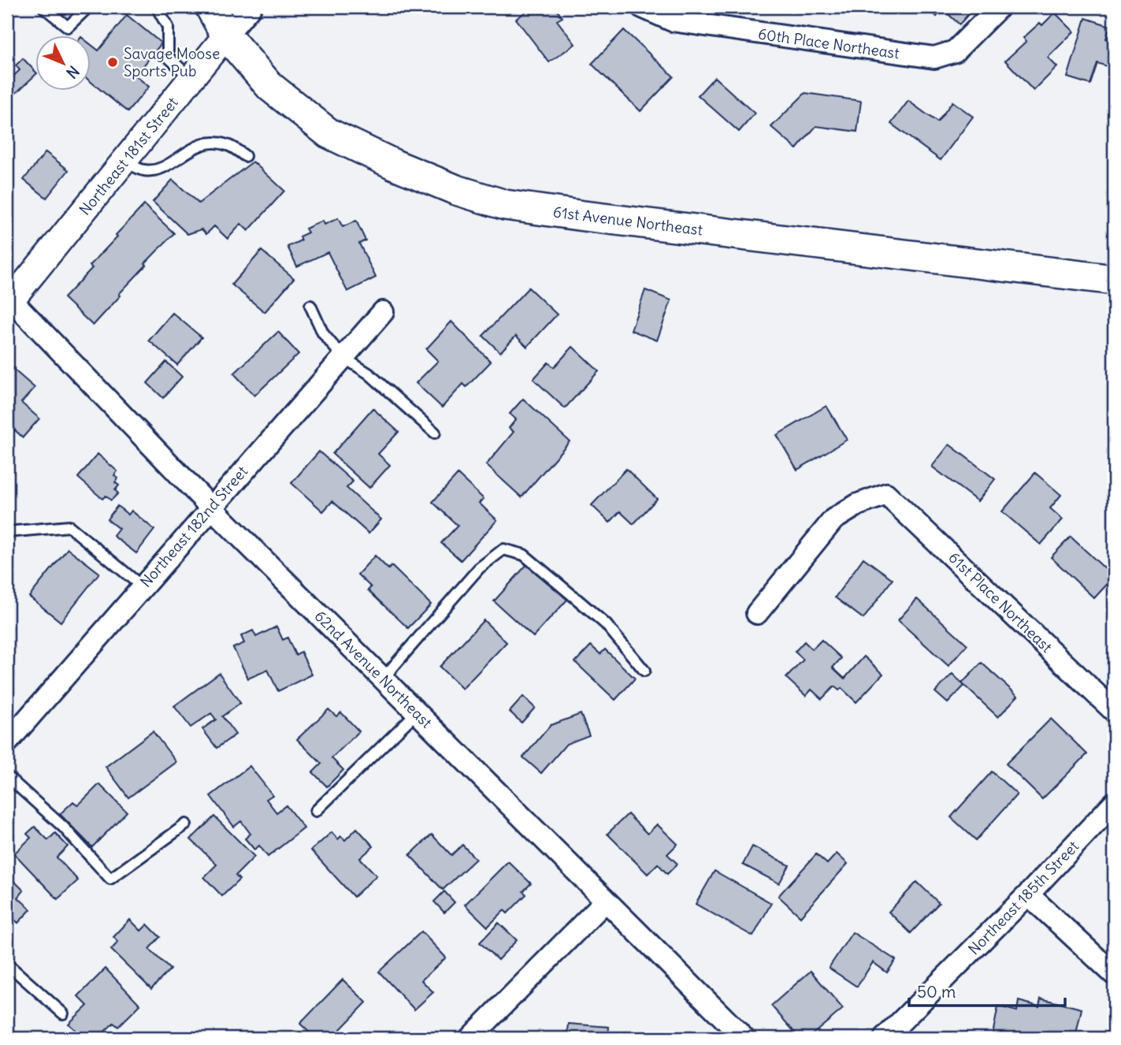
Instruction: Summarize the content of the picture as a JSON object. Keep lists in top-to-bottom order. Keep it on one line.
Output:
{"streets":{"main road":["61st Avenue Northeast"],"street":["60th Place Northeast","Northeast 181st Street","Northeast 182nd Street","61st Place Northeast","62nd Avenue Northeast","Northeast 185th Street"]},"crossings":[["Northeast 181st Street","61st Avenue Northeast"],["Northeast 181st Street","62nd Avenue Northeast"],["Northeast 182nd Street","62nd Avenue Northeast"]],"places":["Savage Moose Sports Pub"],"scale_bar":"50 m","north":"bottom right"}
